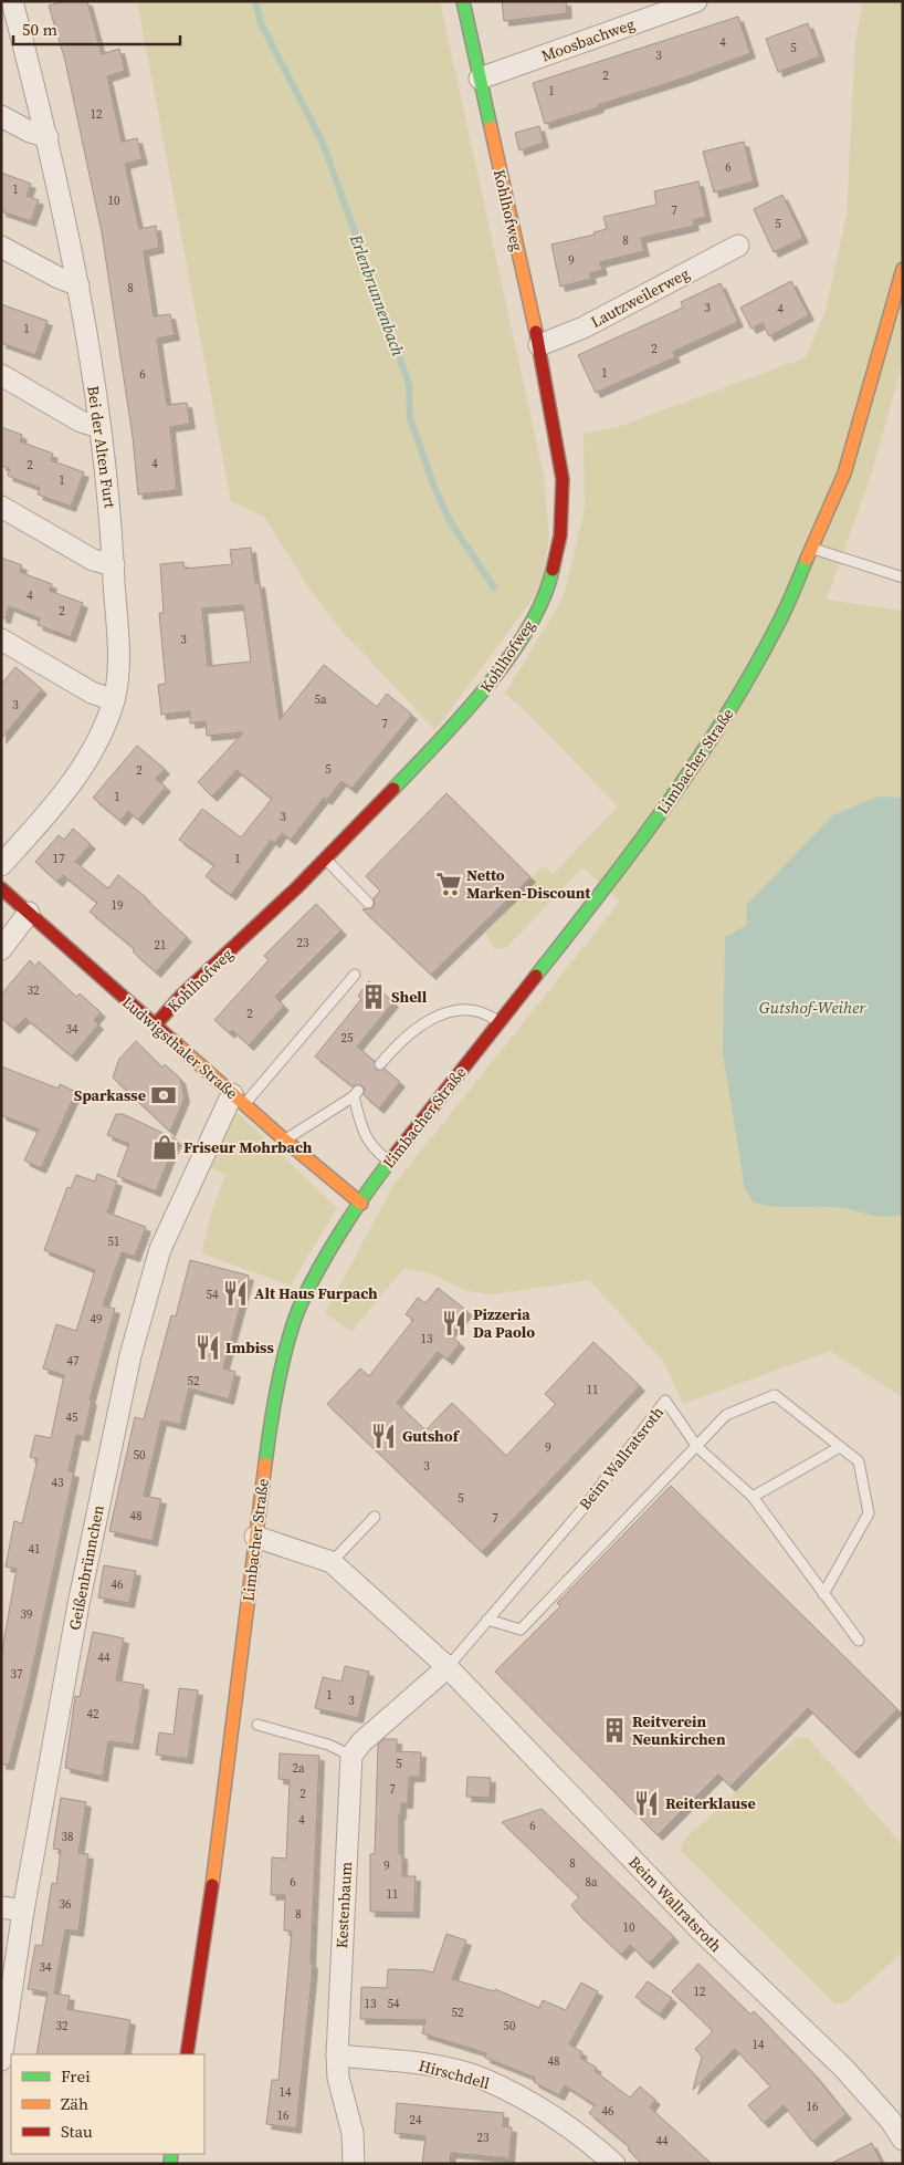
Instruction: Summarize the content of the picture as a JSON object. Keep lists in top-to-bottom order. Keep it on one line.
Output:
{"streets":{"main road":["Kohlhofweg","Limbacher Straße","Ludwigsthaler Straße"],"street":["Moosbachweg","Lautzweilerweg","Bei der Alten Furt","Beim Wallratsroth","Geißenbrünnchen","Kestenbaum","Hirschdell"]},"crossings":[["Moosbachweg","Kohlhofweg"],["Kohlhofweg","Lautzweilerweg"],["Kohlhofweg","Ludwigsthaler Straße"],["Limbacher Straße","Ludwigsthaler Straße"],["Limbacher Straße","Beim Wallratsroth"],["Ludwigsthaler Straße","Geißenbrünnchen"],["Kestenbaum","Hirschdell"]],"water":["Erlenbrunnenbach","Gutshof-Weiher"],"places":{"supermarket":["Netto Marken-Discount"],"building":["Shell","Reitverein Neunkirchen"],"bank":["Sparkasse"],"shop":["Friseur Mohrbach"],"restaurant":["Alt Haus Furpach","Pizzeria Da Paolo","Imbiss","Gutshof","Reiterklause"]},"house_numbers":["4","5","3","2","1","12","6","1","10","7","5","8","9","8","3","4","1","2","1","6","4","2","1","4","2","3","5a","3","7","5","2","1","3","17","1","19","23","21","32","2","34","25","51","54","49","13","47","52","11","45","9","50","3","43","5","48","7","41","46","39","44","37","1","3","42","5","2a","7","2","4","6","38","8","9","6","8a","11","36","8","10","34","12","13","54","52","32","50","14","48","14","16","46","16","24","23","44"],"legend":["Frei","Zäh","Stau"],"scale_bar":"50 m"}
